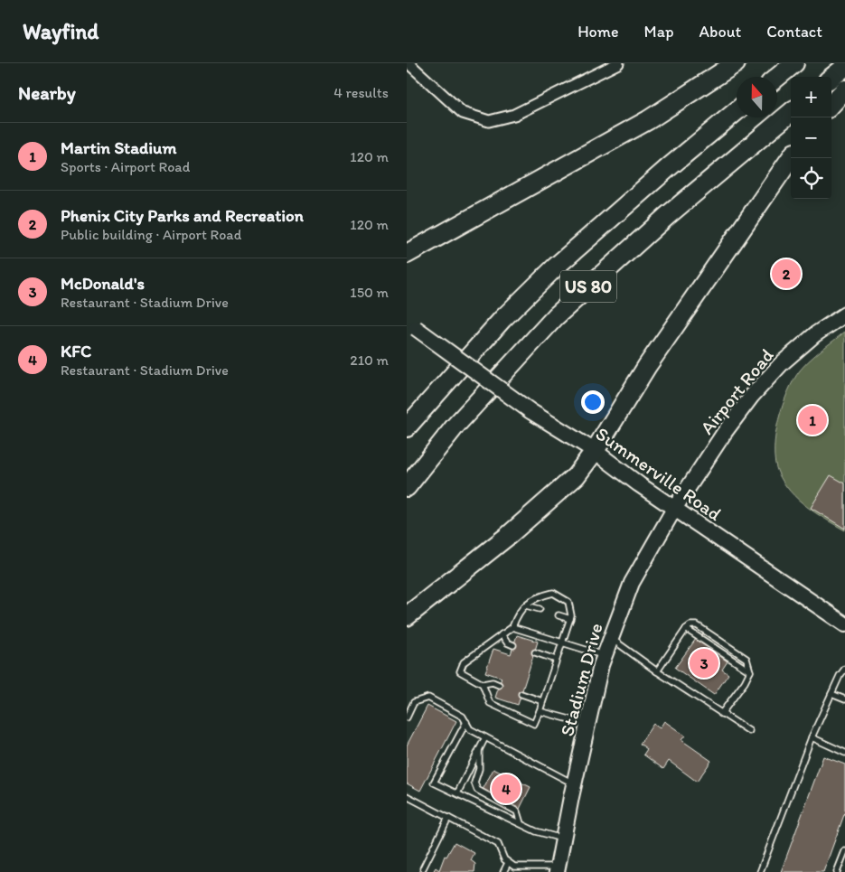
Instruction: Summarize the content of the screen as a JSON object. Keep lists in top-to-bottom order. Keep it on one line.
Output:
{"streets":{"highway":["US 80"],"street":["Airport Road","Summerville Road","Stadium Drive"]},"crossings":[["Airport Road","Summerville Road"],["Airport Road","Stadium Drive"],["Summerville Road","Stadium Drive"]],"north":"top","page":{"header":"Wayfind","nav":["Home","Map","About","Contact"],"heading":["Nearby","4 results"],"map_buttons":["+","−"],"list":[{"mark":"1","name":"Martin Stadium","note":"Sports · Airport Road","value":"120 m"},{"mark":"2","name":"Phenix City Parks and Recreation","note":"Public building · Airport Road","value":"120 m"},{"mark":"3","name":"McDonald's","note":"Restaurant · Stadium Drive","value":"150 m"},{"mark":"4","name":"KFC","note":"Restaurant · Stadium Drive","value":"210 m"}],"pins":["2","1","3","4"]}}
